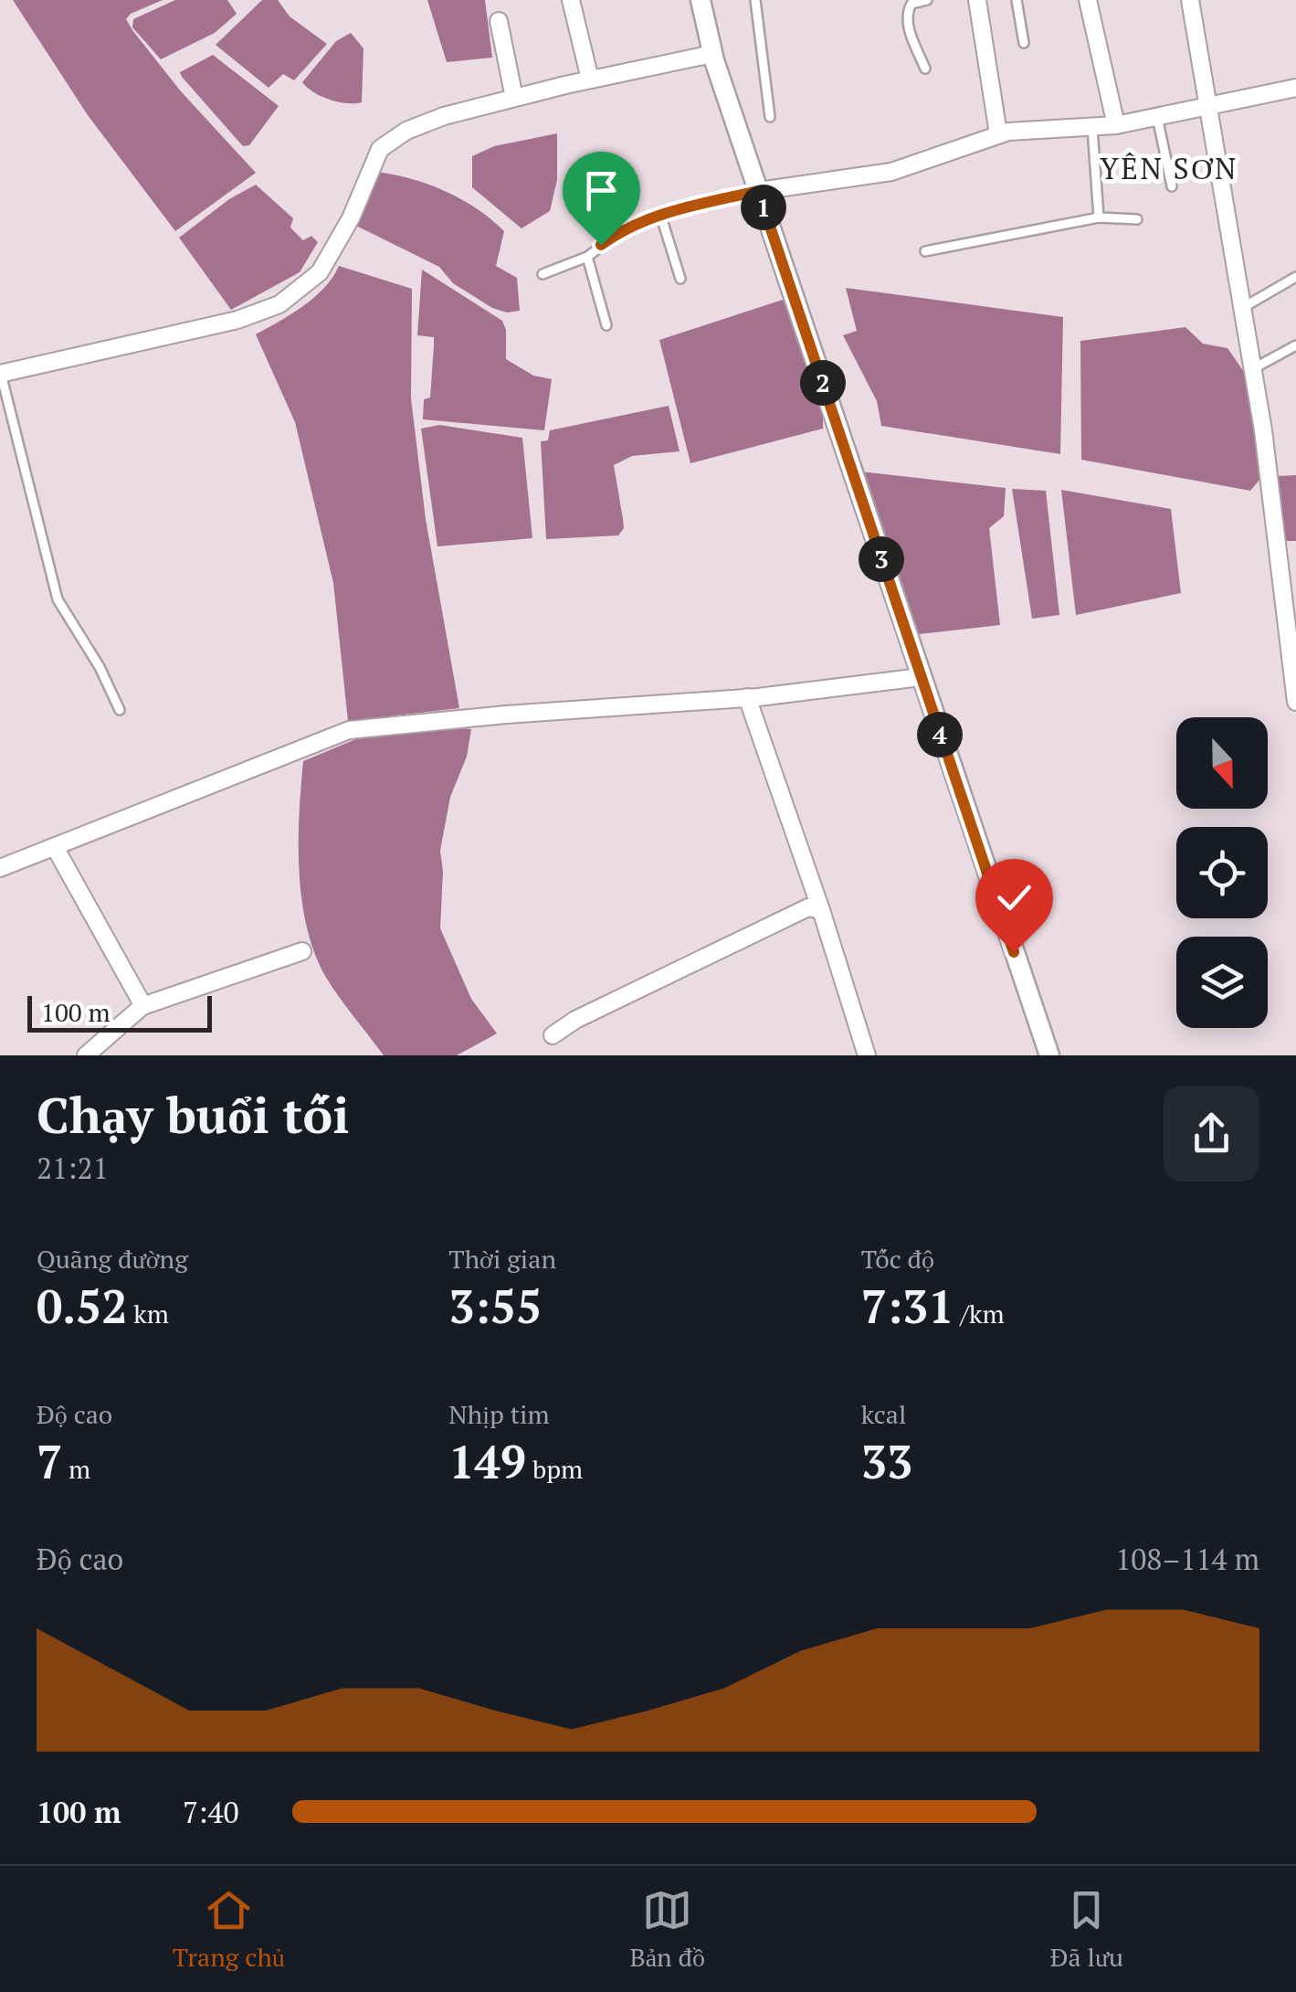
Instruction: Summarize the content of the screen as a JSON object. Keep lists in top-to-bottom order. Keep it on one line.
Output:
{"districts":["YÊN SƠN"],"scale_bar":"100 m","north":"bottom","page":{"pins":["1","2","3","4"],"scale":"100 m","heading":["Chạy buổi tối","21:21"],"stats":[["Quãng đường","0.52 km"],["Thời gian","3:55"],["Tốc độ","7:31 /km"],["Độ cao","7 m"],["Nhịp tim","149 bpm"],["kcal","33"]],"chart":["Độ cao","108–114 m"],"list":[{"name":"100 m","note":"7:40"}],"tabs":["Trang chủ","Bản đồ","Đã lưu"]}}
